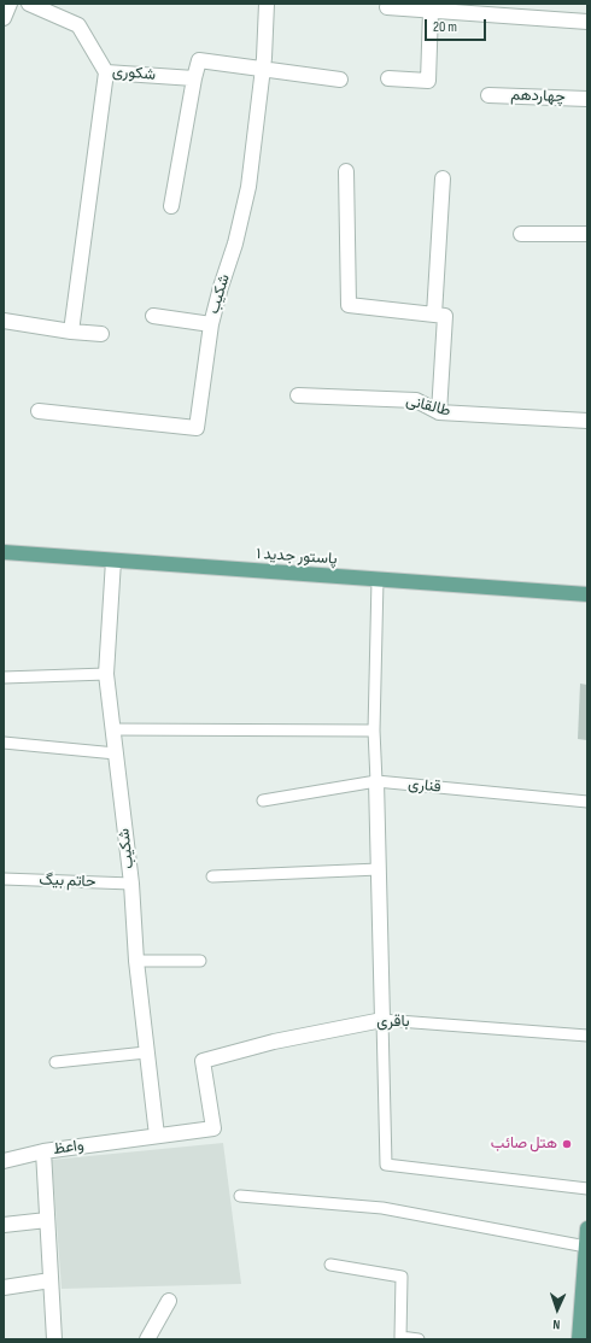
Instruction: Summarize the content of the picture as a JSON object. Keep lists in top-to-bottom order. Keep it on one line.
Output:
{"streets":{"main road":["پاستور جدید ۱"],"street":["شکوری","چهاردهم","شکیب","طالقانی","باقری","واعظ"],"lane":["قناری","حاتم بیگ"]},"crossings":[["شکیب","پاستور جدید ۱"],["شکیب","حاتم بیگ"],["شکیب","واعظ"],["باقری","واعظ"]],"places":["هتل صائب"],"scale_bar":"20 m","north":"bottom"}
